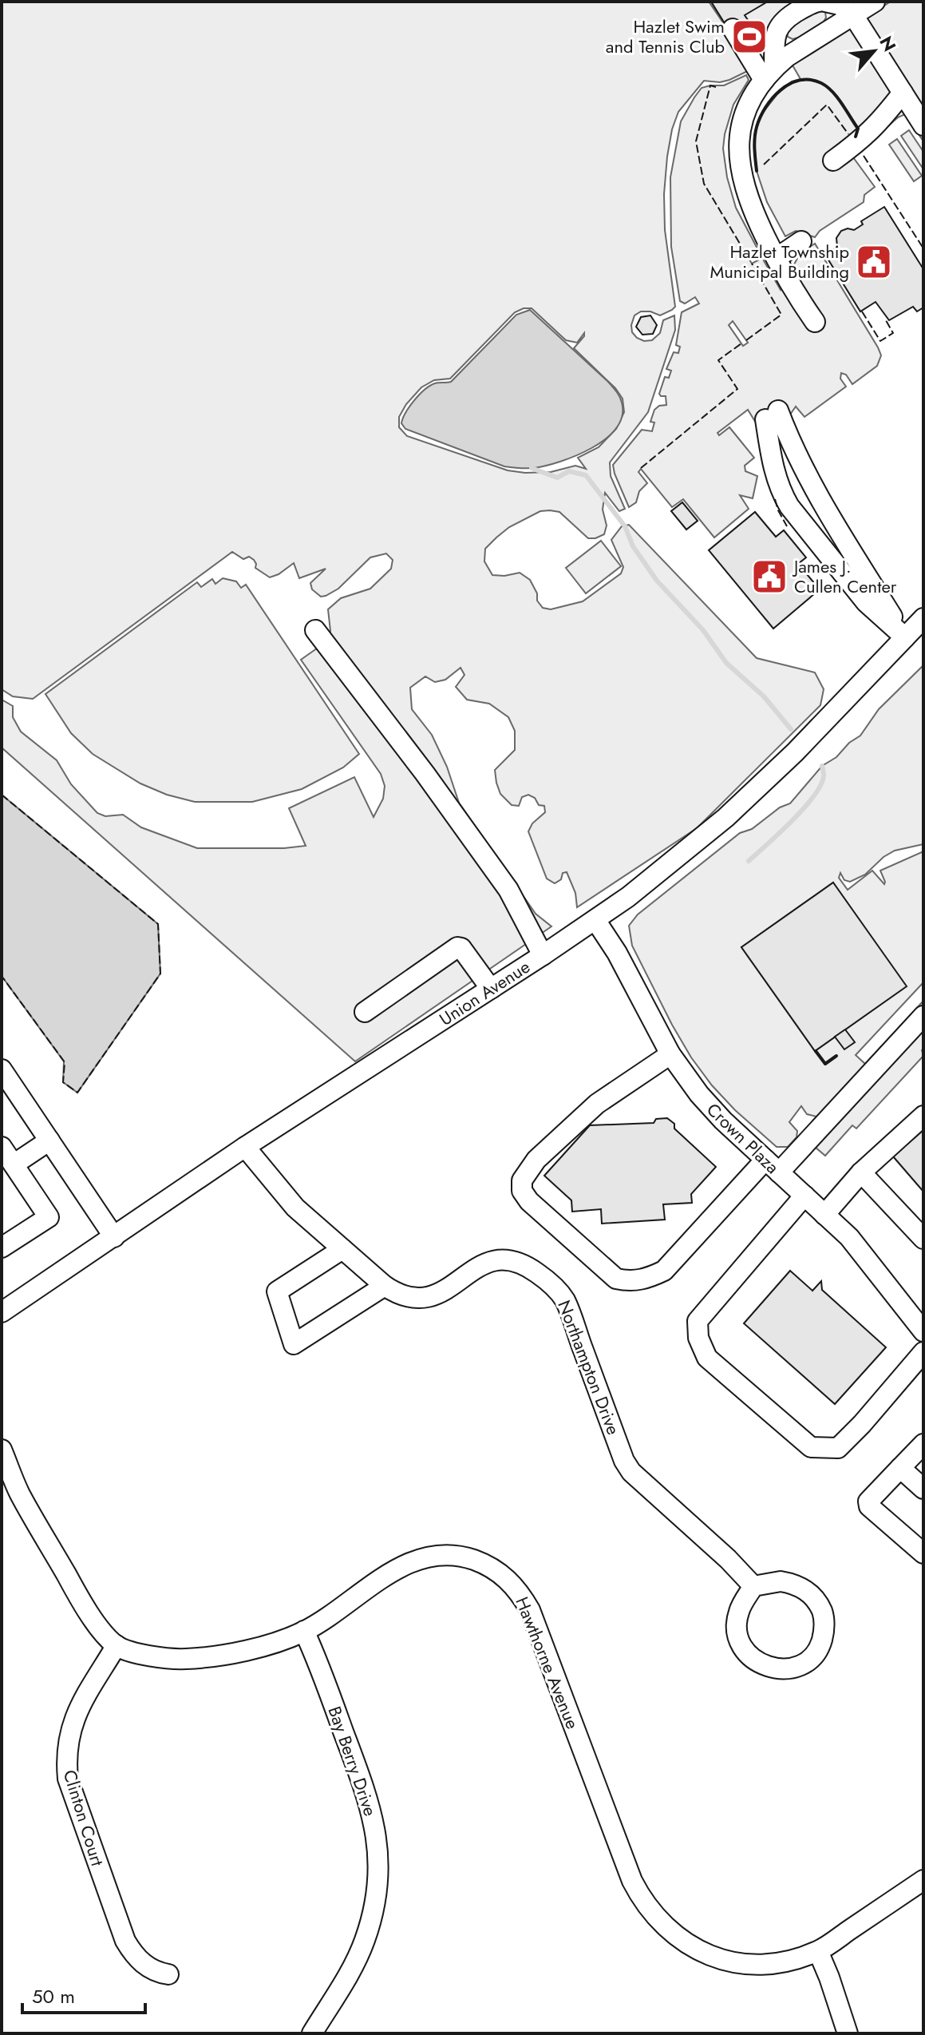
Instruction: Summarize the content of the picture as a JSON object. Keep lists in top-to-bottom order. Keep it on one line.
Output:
{"streets":{"street":["Union Avenue","Crown Plaza","Northampton Drive","Hawthorne Avenue","Bay Berry Drive","Clinton Court"]},"crossings":[["Union Avenue","Crown Plaza"],["Union Avenue","Northampton Drive"],["Hawthorne Avenue","Bay Berry Drive"],["Hawthorne Avenue","Clinton Court"]],"places":{"sports":["Hazlet Swim and Tennis Club"],"public building":["Hazlet Township Municipal Building","James J. Cullen Center"]},"scale_bar":"50 m","north":"top right"}
